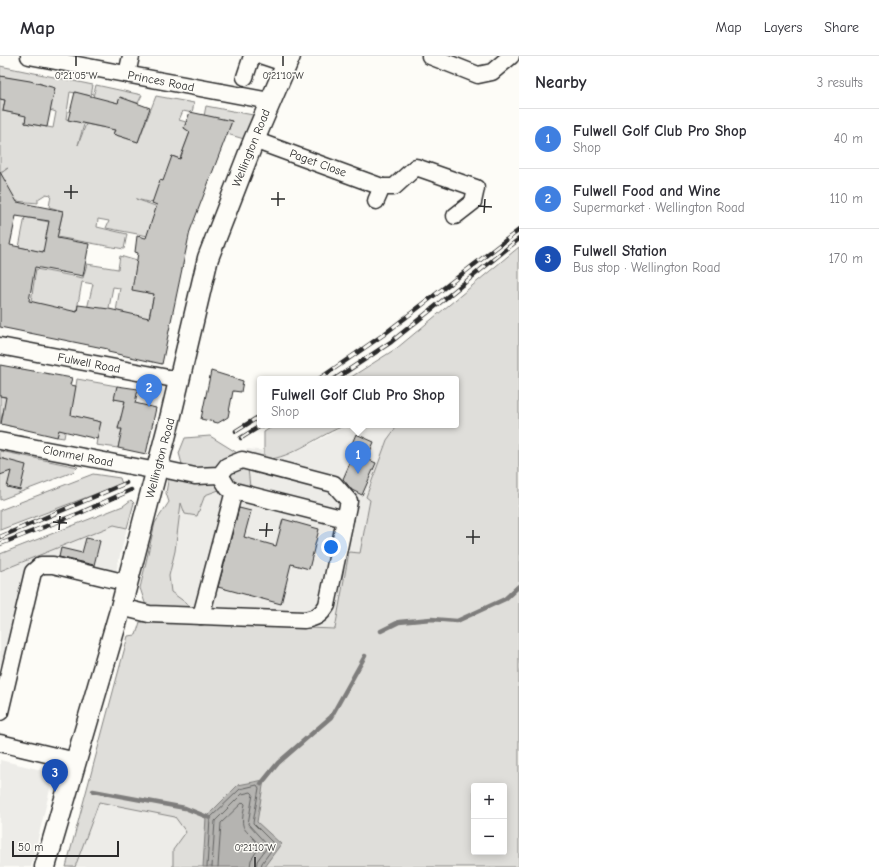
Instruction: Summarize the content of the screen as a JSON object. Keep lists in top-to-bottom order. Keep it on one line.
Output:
{"streets":{"main road":["Wellington Road"],"street":["Princes Road","Paget Close","Fulwell Road","Clonmel Road"]},"crossings":[["Princes Road","Wellington Road"],["Wellington Road","Paget Close"],["Wellington Road","Fulwell Road"],["Wellington Road","Clonmel Road"]],"scale_bar":"50 m","page":{"header":"Map","nav":["Map","Layers","Share"],"heading":["Nearby","3 results"],"list":[{"mark":"1","name":"Fulwell Golf Club Pro Shop","note":"Shop","value":"40 m"},{"mark":"2","name":"Fulwell Food and Wine","note":"Supermarket · Wellington Road","value":"110 m"},{"mark":"3","name":"Fulwell Station","note":"Bus stop · Wellington Road","value":"170 m"}],"pins":["2","1","3"],"popup":["Fulwell Golf Club Pro Shop","Shop"],"map_buttons":["+","−"],"scale":"50 m"},"coordinates":["0°21'05\"W","0°21'10\"W"]}
